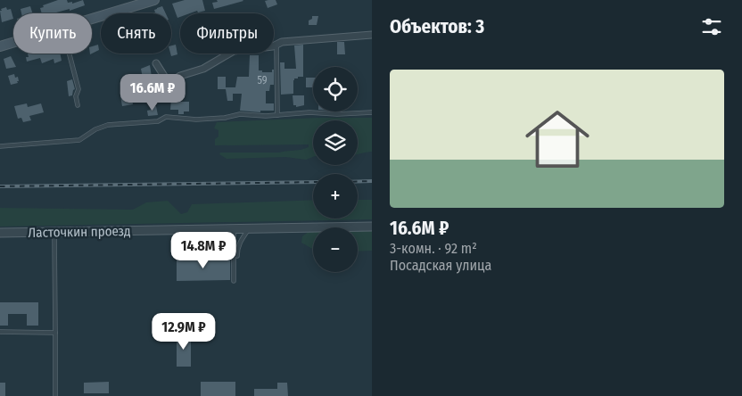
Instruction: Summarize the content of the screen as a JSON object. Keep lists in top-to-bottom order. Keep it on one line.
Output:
{"streets":{"street":["Ласточкин проезд"]},"house_numbers":["59"],"page":{"heading":"Объектов: 3","chip":["Купить","Снять","Фильтры"],"list":[{"name":"16.6M ₽","note":"3-комн. · 92 m² · Посадская улица"}],"map_buttons":["+","−"],"price":["16.6M ₽","14.8M ₽","12.9M ₽"]}}
